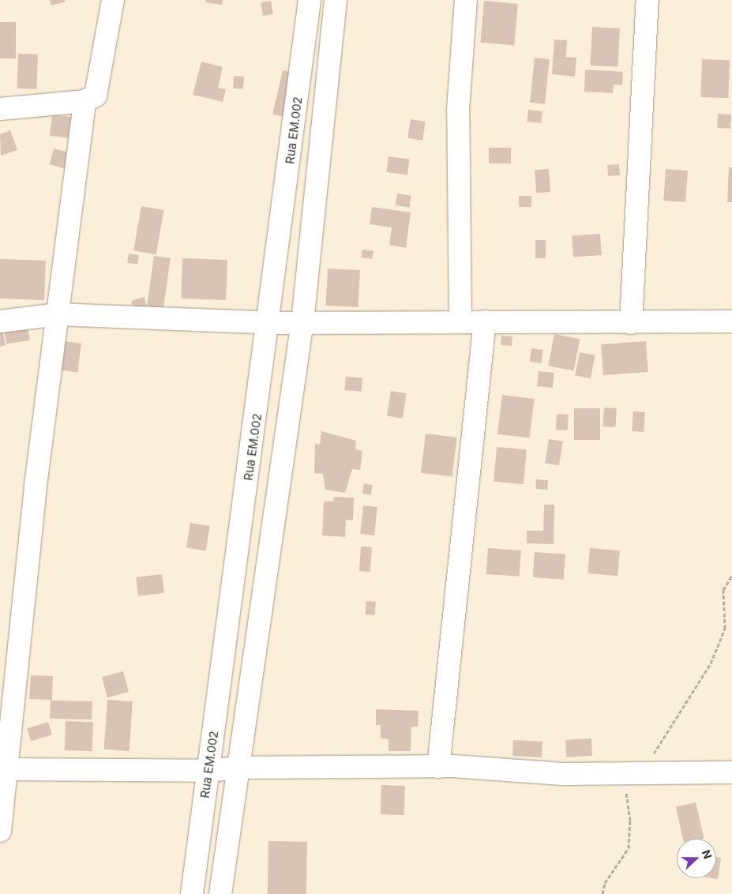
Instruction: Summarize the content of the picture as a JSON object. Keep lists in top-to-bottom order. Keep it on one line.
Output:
{"streets":{"street":["Rua EM.002"]},"north":"right"}
